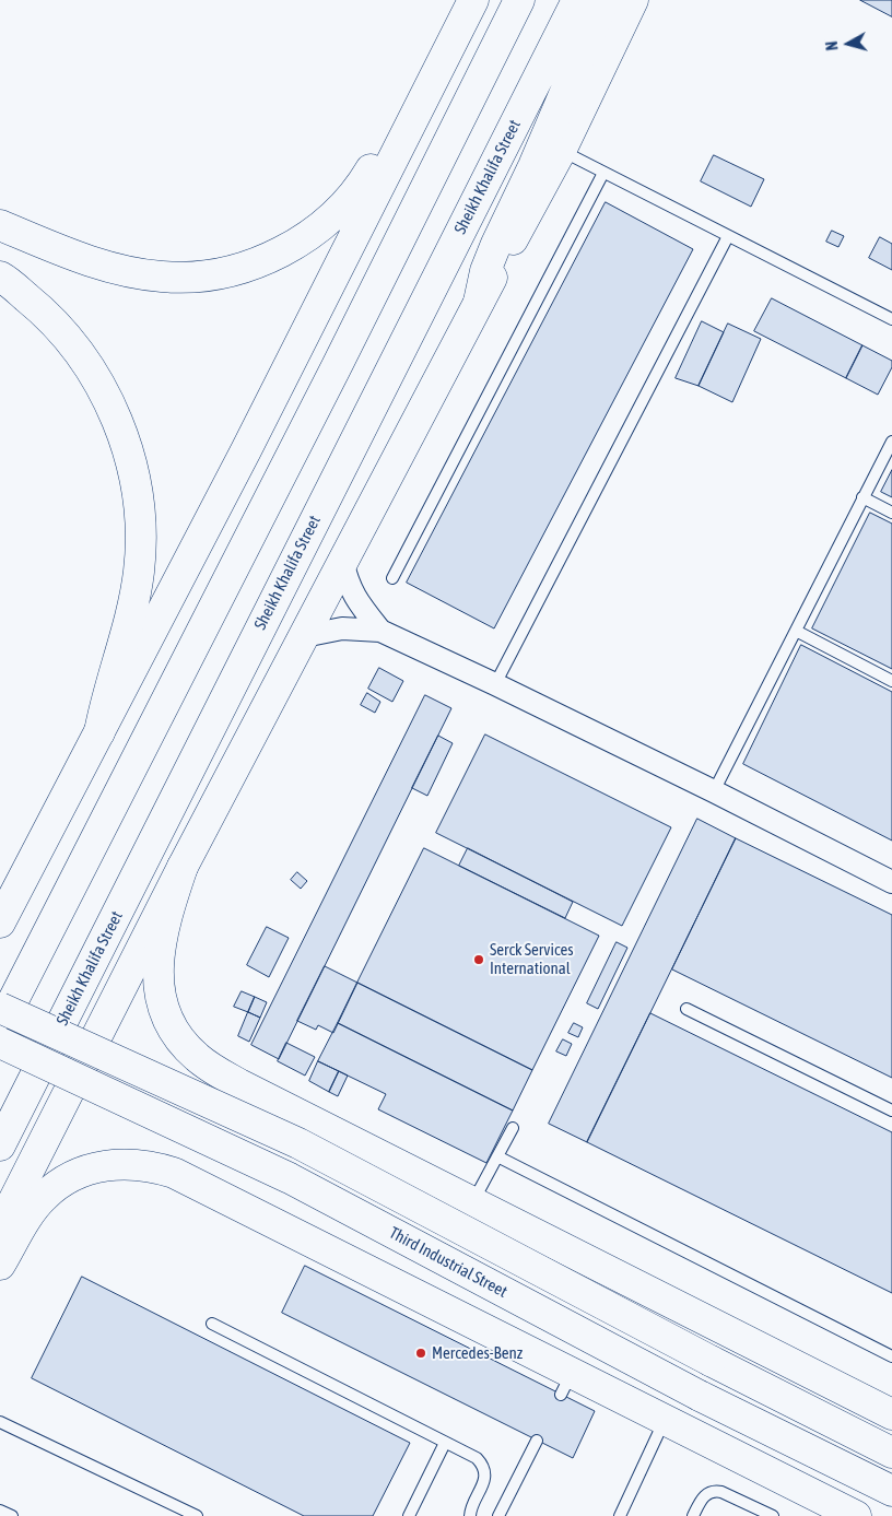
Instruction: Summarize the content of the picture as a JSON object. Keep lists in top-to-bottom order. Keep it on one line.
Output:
{"streets":{"main road":["Sheikh Khalifa Street","Third Industrial Street"]},"places":["Serck Services International","Mercedes-Benz"],"north":"left"}
